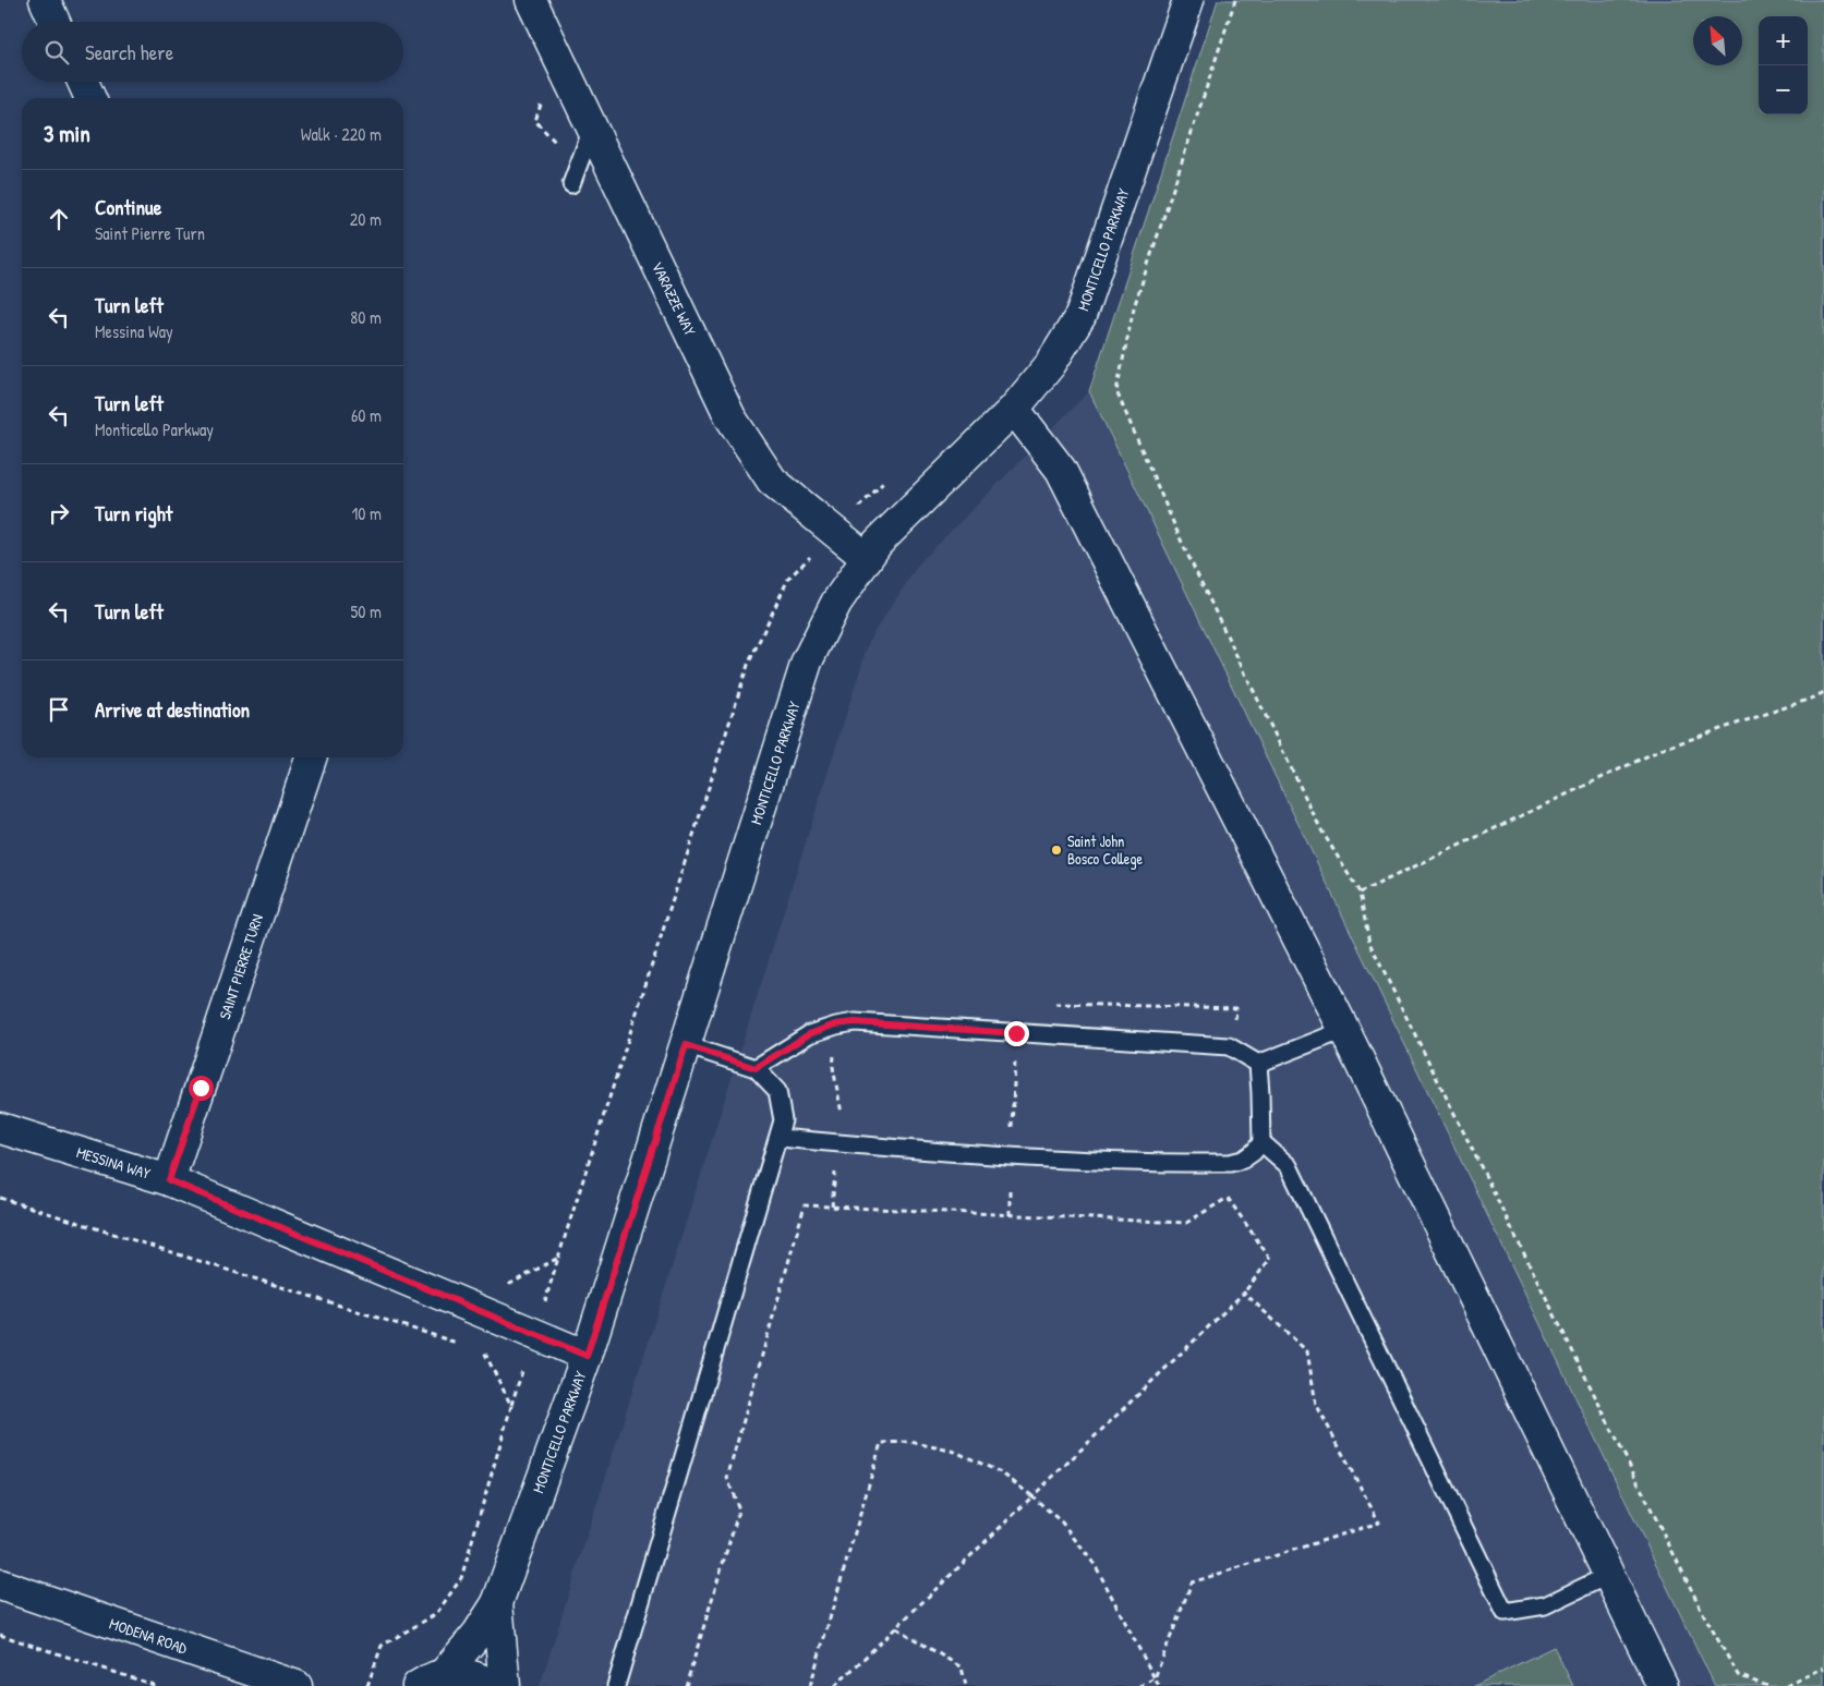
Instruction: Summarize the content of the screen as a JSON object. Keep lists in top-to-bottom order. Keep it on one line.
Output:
{"streets":{"street":["MONTICELLO PARKWAY","VARAZZE WAY","SAINT PIERRE TURN","MESSINA WAY","MODENA ROAD"]},"crossings":[["MONTICELLO PARKWAY","VARAZZE WAY"],["MONTICELLO PARKWAY","MESSINA WAY"],["SAINT PIERRE TURN","MESSINA WAY"]],"places":["Saint John Bosco College"],"north":"top left","page":{"map_buttons":["+","−"],"search":"Search here","heading":["3 min","Walk · 220 m"],"list":[["Continue","Saint Pierre Turn","20 m"],["Turn left","Messina Way","80 m"],["Turn left","Monticello Parkway","60 m"],["Turn right","10 m"],["Turn left","50 m"],"Arrive at destination"]}}
